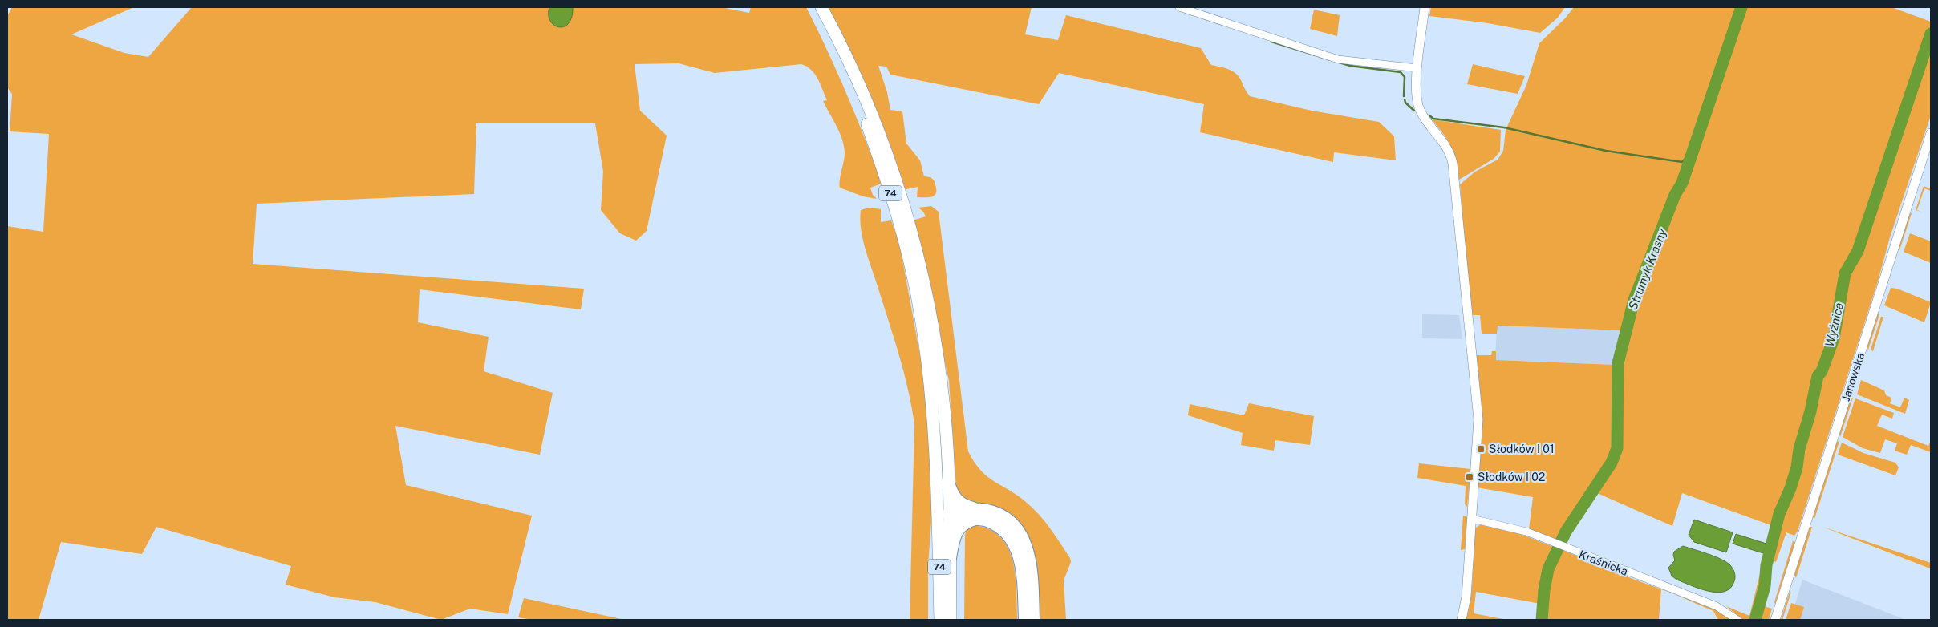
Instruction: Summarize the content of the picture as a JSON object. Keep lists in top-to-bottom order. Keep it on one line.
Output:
{"streets":{"main road":["74"],"street":["Janowska","Kraśnicka"]},"water":["Strumyk Krasny","Wyżnica"],"places":{"transit":["Słodków I 01","Słodków I 02"]}}
